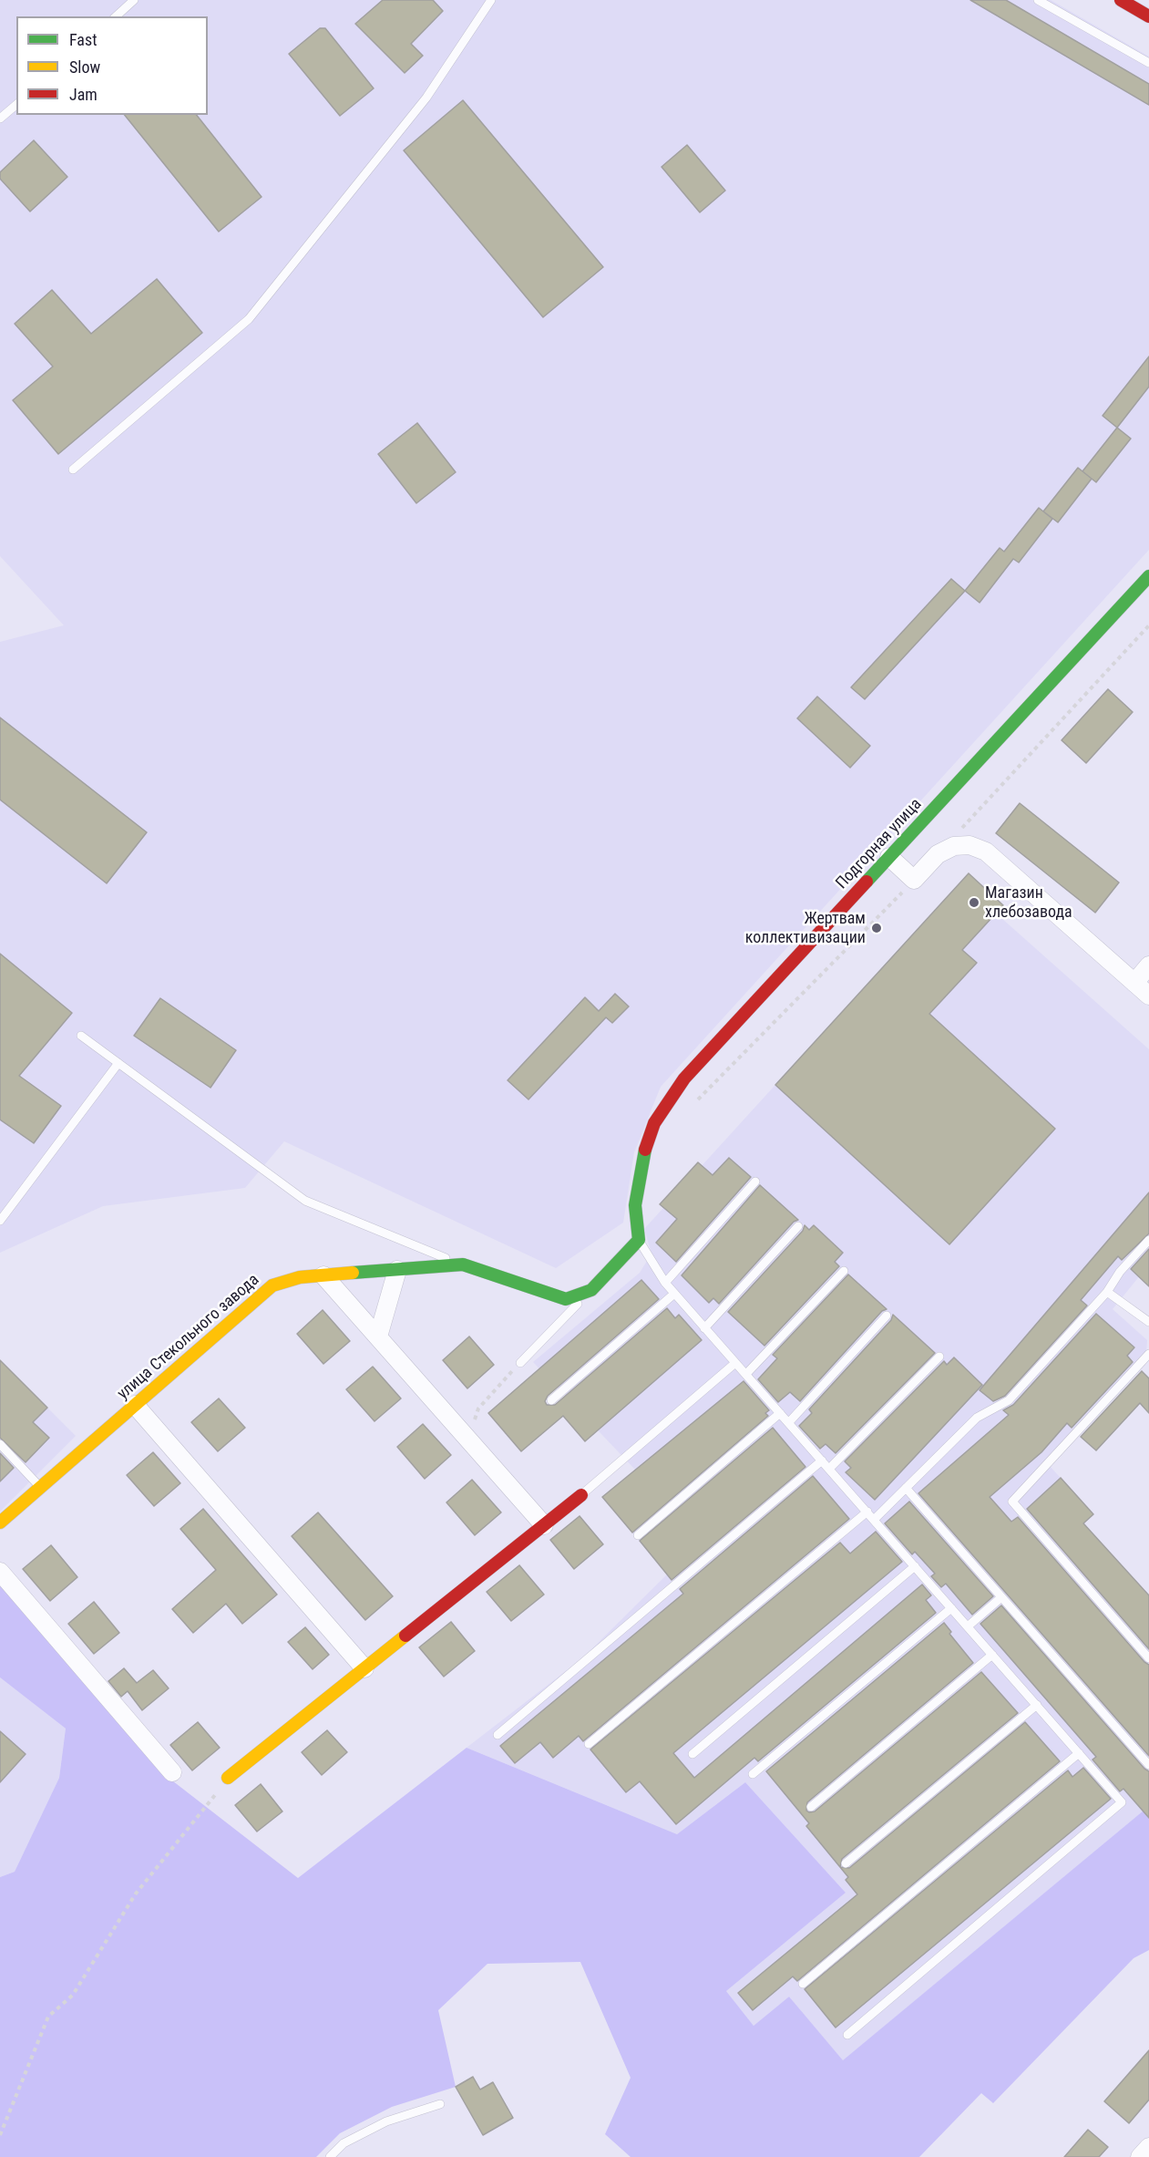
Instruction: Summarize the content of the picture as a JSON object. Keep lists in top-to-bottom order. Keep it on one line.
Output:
{"streets":{"street":["Подгорная улица","улица Стекольного завода"]},"crossings":[["Подгорная улица","улица Стекольного завода"]],"places":["Магазин хлебозавода","Жертвам коллективизации"],"legend":["Fast","Slow","Jam"]}
